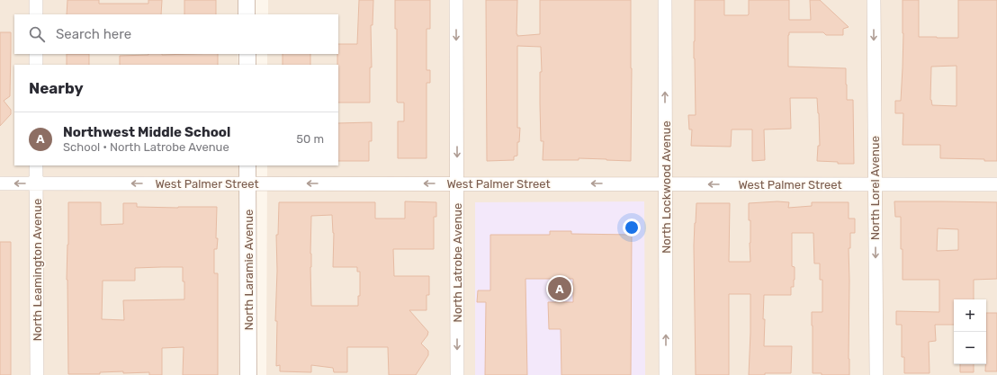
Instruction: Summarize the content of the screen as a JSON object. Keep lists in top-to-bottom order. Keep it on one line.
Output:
{"streets":{"street":["West Palmer Street","North Lockwood Avenue","North Lorel Avenue","North Latrobe Avenue","North Leamington Avenue","North Laramie Avenue"]},"crossings":[["West Palmer Street","North Lockwood Avenue"],["West Palmer Street","North Lorel Avenue"],["West Palmer Street","North Latrobe Avenue"],["West Palmer Street","North Leamington Avenue"],["West Palmer Street","North Laramie Avenue"]],"one_way":["West Palmer Street","North Lockwood Avenue","North Lorel Avenue","North Latrobe Avenue"],"page":{"search":"Search here","heading":"Nearby","list":[{"mark":"A","name":"Northwest Middle School","note":"School · North Latrobe Avenue","value":"50 m"}],"pins":"A","map_buttons":["+","−"]}}
